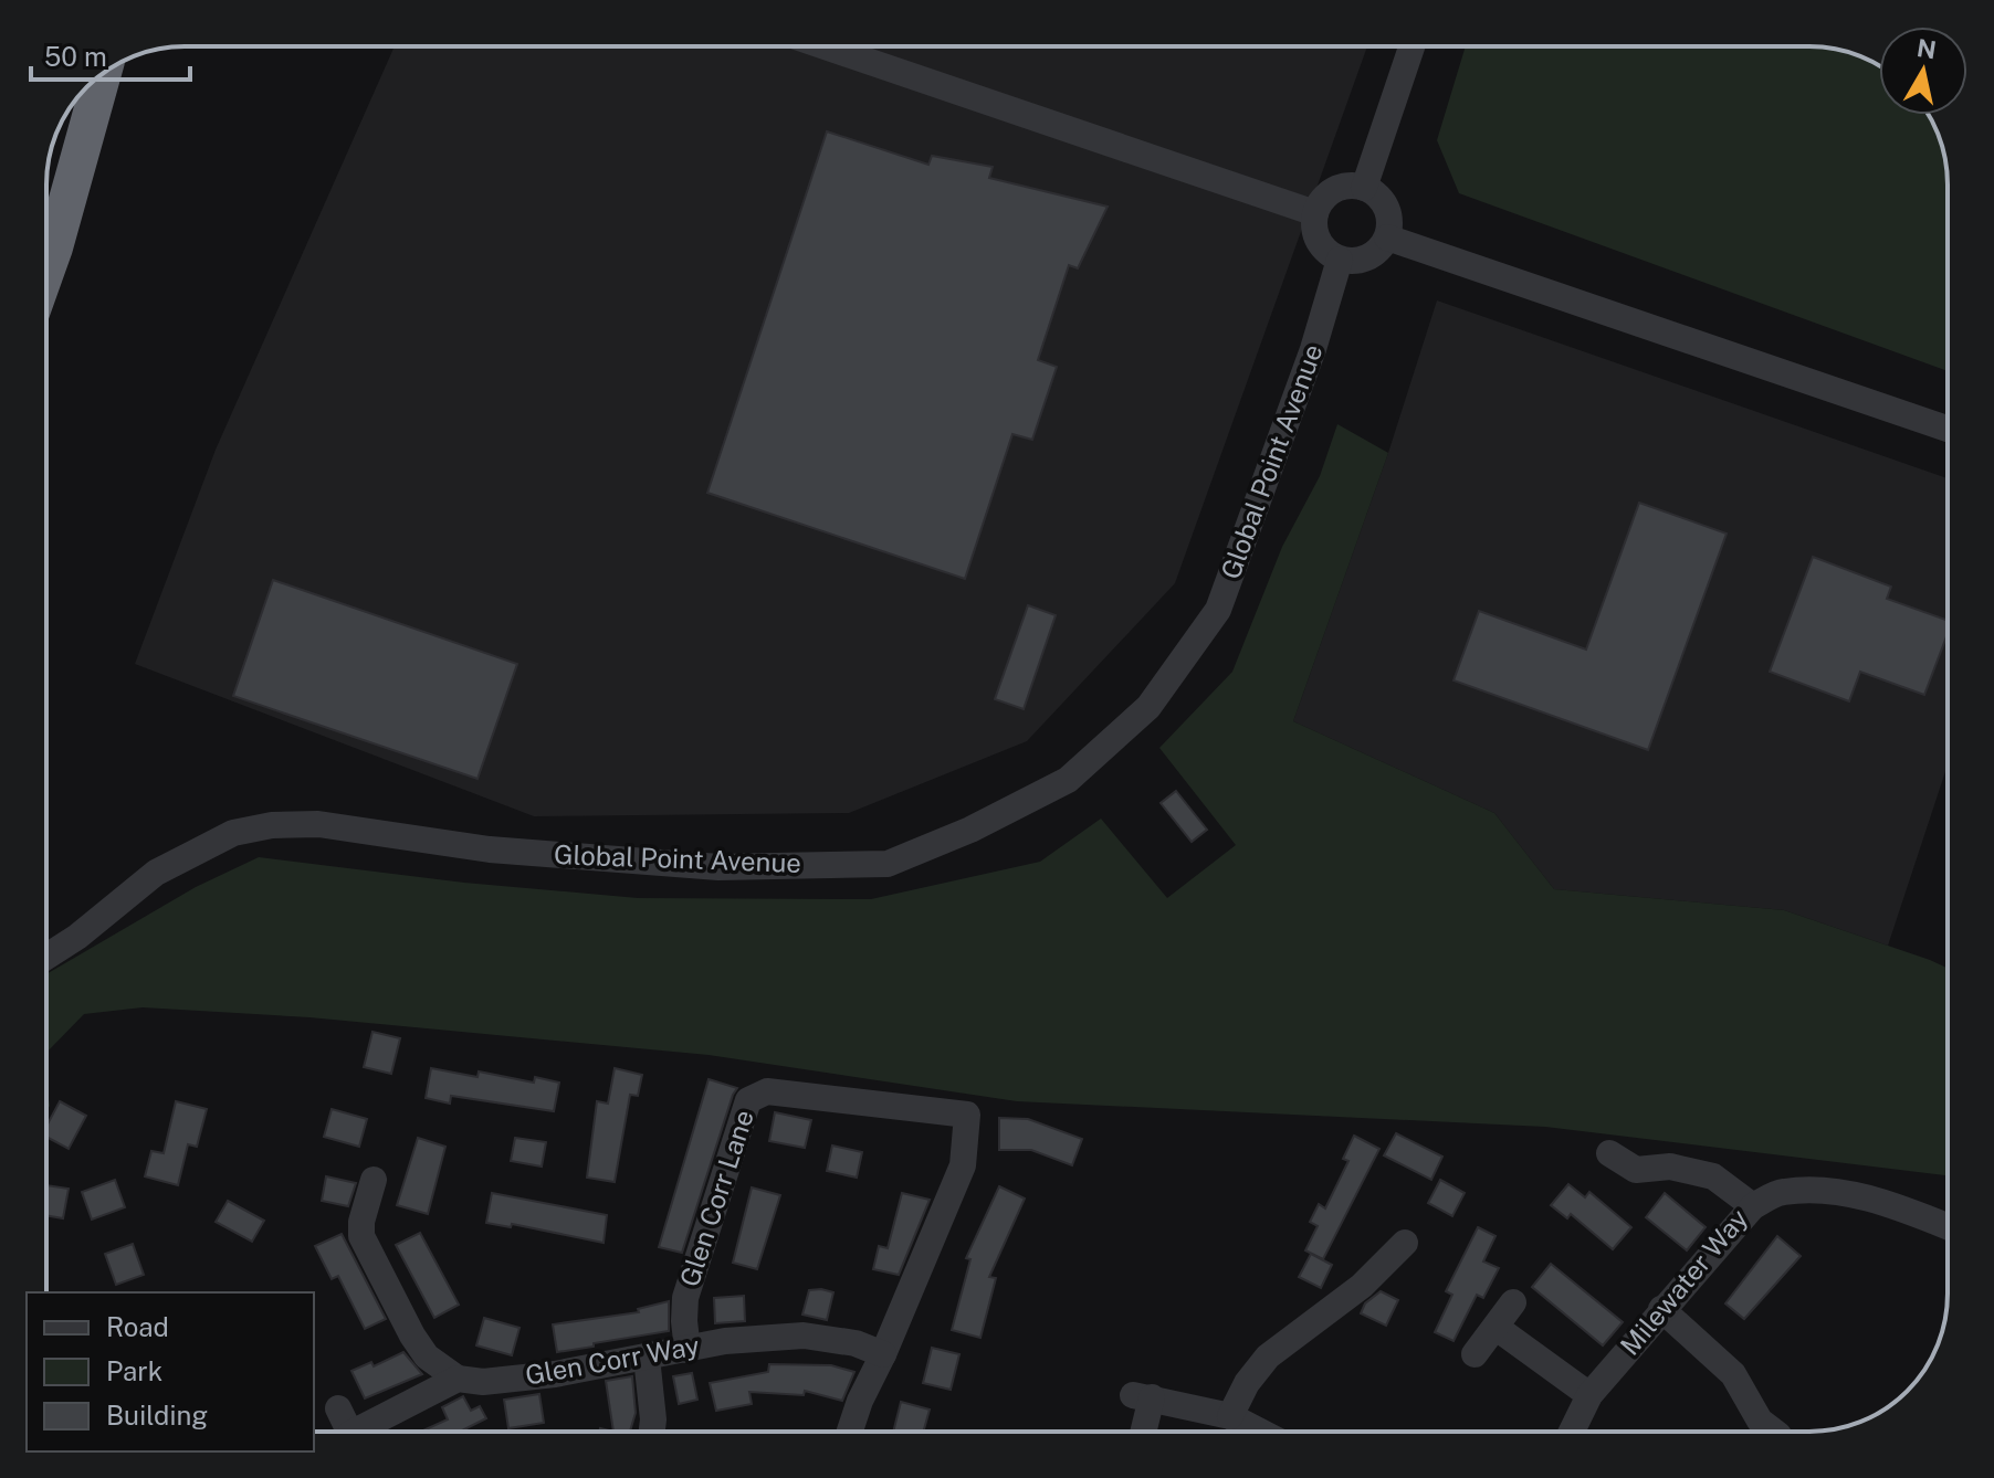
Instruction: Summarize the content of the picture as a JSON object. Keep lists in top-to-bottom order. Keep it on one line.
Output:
{"streets":{"street":["Global Point Avenue","Glen Corr Lane","Milewater Way","Glen Corr Way"]},"crossings":[["Glen Corr Lane","Glen Corr Way"]],"legend":["Road","Park","Building"],"scale_bar":"50 m","north":"top"}
